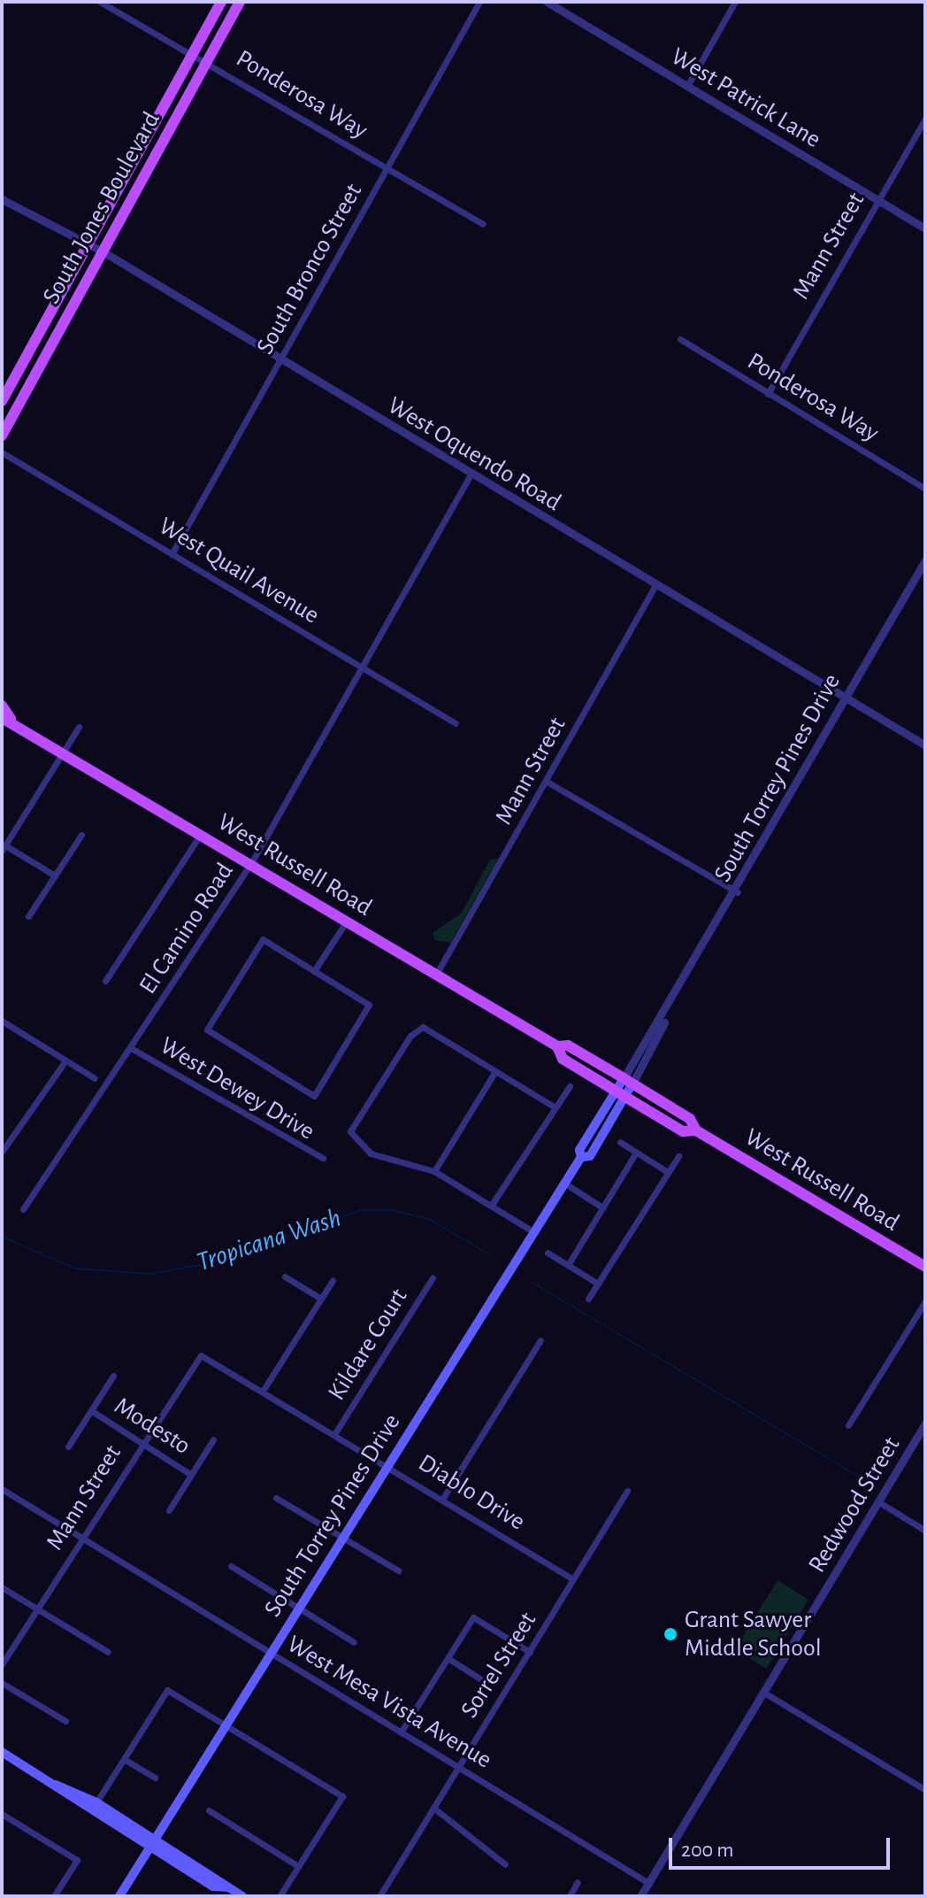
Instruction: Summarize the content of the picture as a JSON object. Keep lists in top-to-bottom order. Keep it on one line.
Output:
{"streets":{"main road":["South Jones Boulevard","South Torrey Pines Drive","West Russell Road"],"street":["Ponderosa Way","West Patrick Lane","Mann Street","South Bronco Street","West Oquendo Road","West Quail Avenue","El Camino Road","West Dewey Drive","Kildare Court","Modesto","Diablo Drive","Redwood Street","Sorrel Street","West Mesa Vista Avenue"]},"crossings":[["Ponderosa Way","South Jones Boulevard"],["Ponderosa Way","Mann Street"],["Ponderosa Way","South Bronco Street"],["West Patrick Lane","Mann Street"],["South Jones Boulevard","West Oquendo Road"],["Mann Street","West Oquendo Road"],["Mann Street","West Russell Road"],["Mann Street","Modesto"],["Mann Street","Diablo Drive"],["Mann Street","West Mesa Vista Avenue"],["South Bronco Street","West Oquendo Road"],["South Bronco Street","West Quail Avenue"],["West Oquendo Road","South Torrey Pines Drive"],["West Oquendo Road","El Camino Road"],["West Quail Avenue","El Camino Road"],["South Torrey Pines Drive","West Russell Road"],["South Torrey Pines Drive","Diablo Drive"],["South Torrey Pines Drive","West Mesa Vista Avenue"],["West Russell Road","El Camino Road"],["El Camino Road","West Dewey Drive"],["Kildare Court","Diablo Drive"],["Diablo Drive","Sorrel Street"],["Redwood Street","West Mesa Vista Avenue"],["Sorrel Street","West Mesa Vista Avenue"]],"water":["Tropicana Wash"],"places":["Grant Sawyer Middle School"],"scale_bar":"200 m"}
